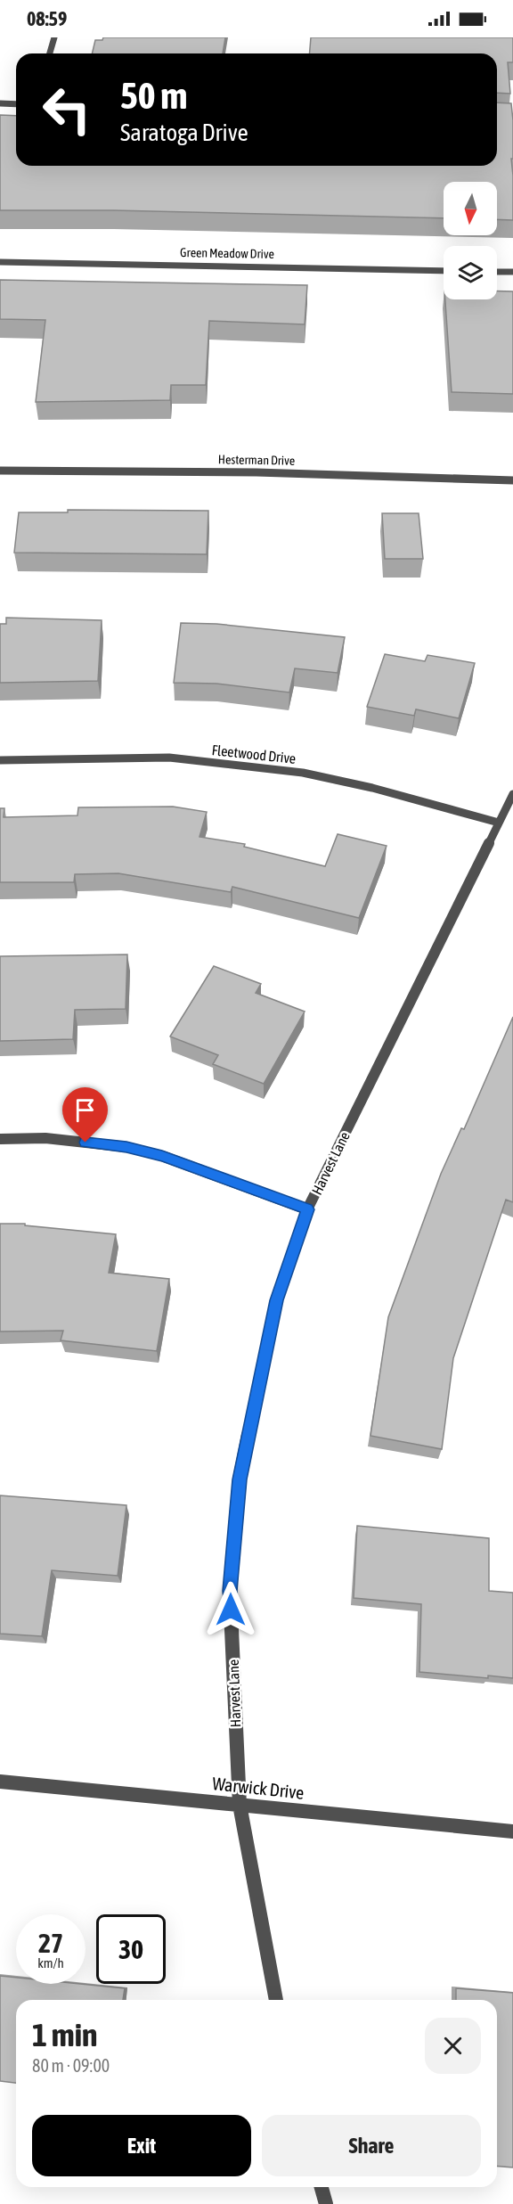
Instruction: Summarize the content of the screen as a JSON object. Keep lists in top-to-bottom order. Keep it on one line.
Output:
{"streets":{"street":["Green Meadow Drive","Hesterman Drive","Fleetwood Drive","Harvest Lane","Warwick Drive"]},"crossings":[["Fleetwood Drive","Harvest Lane"],["Harvest Lane","Warwick Drive"]],"north":"bottom","page":{"status":"08:59","turn":["50 m","Saratoga Drive"],"speed":"27 km/h","limit":"30","heading":["1 min","80 m · 09:00"],"buttons":["Exit","Share"]}}
